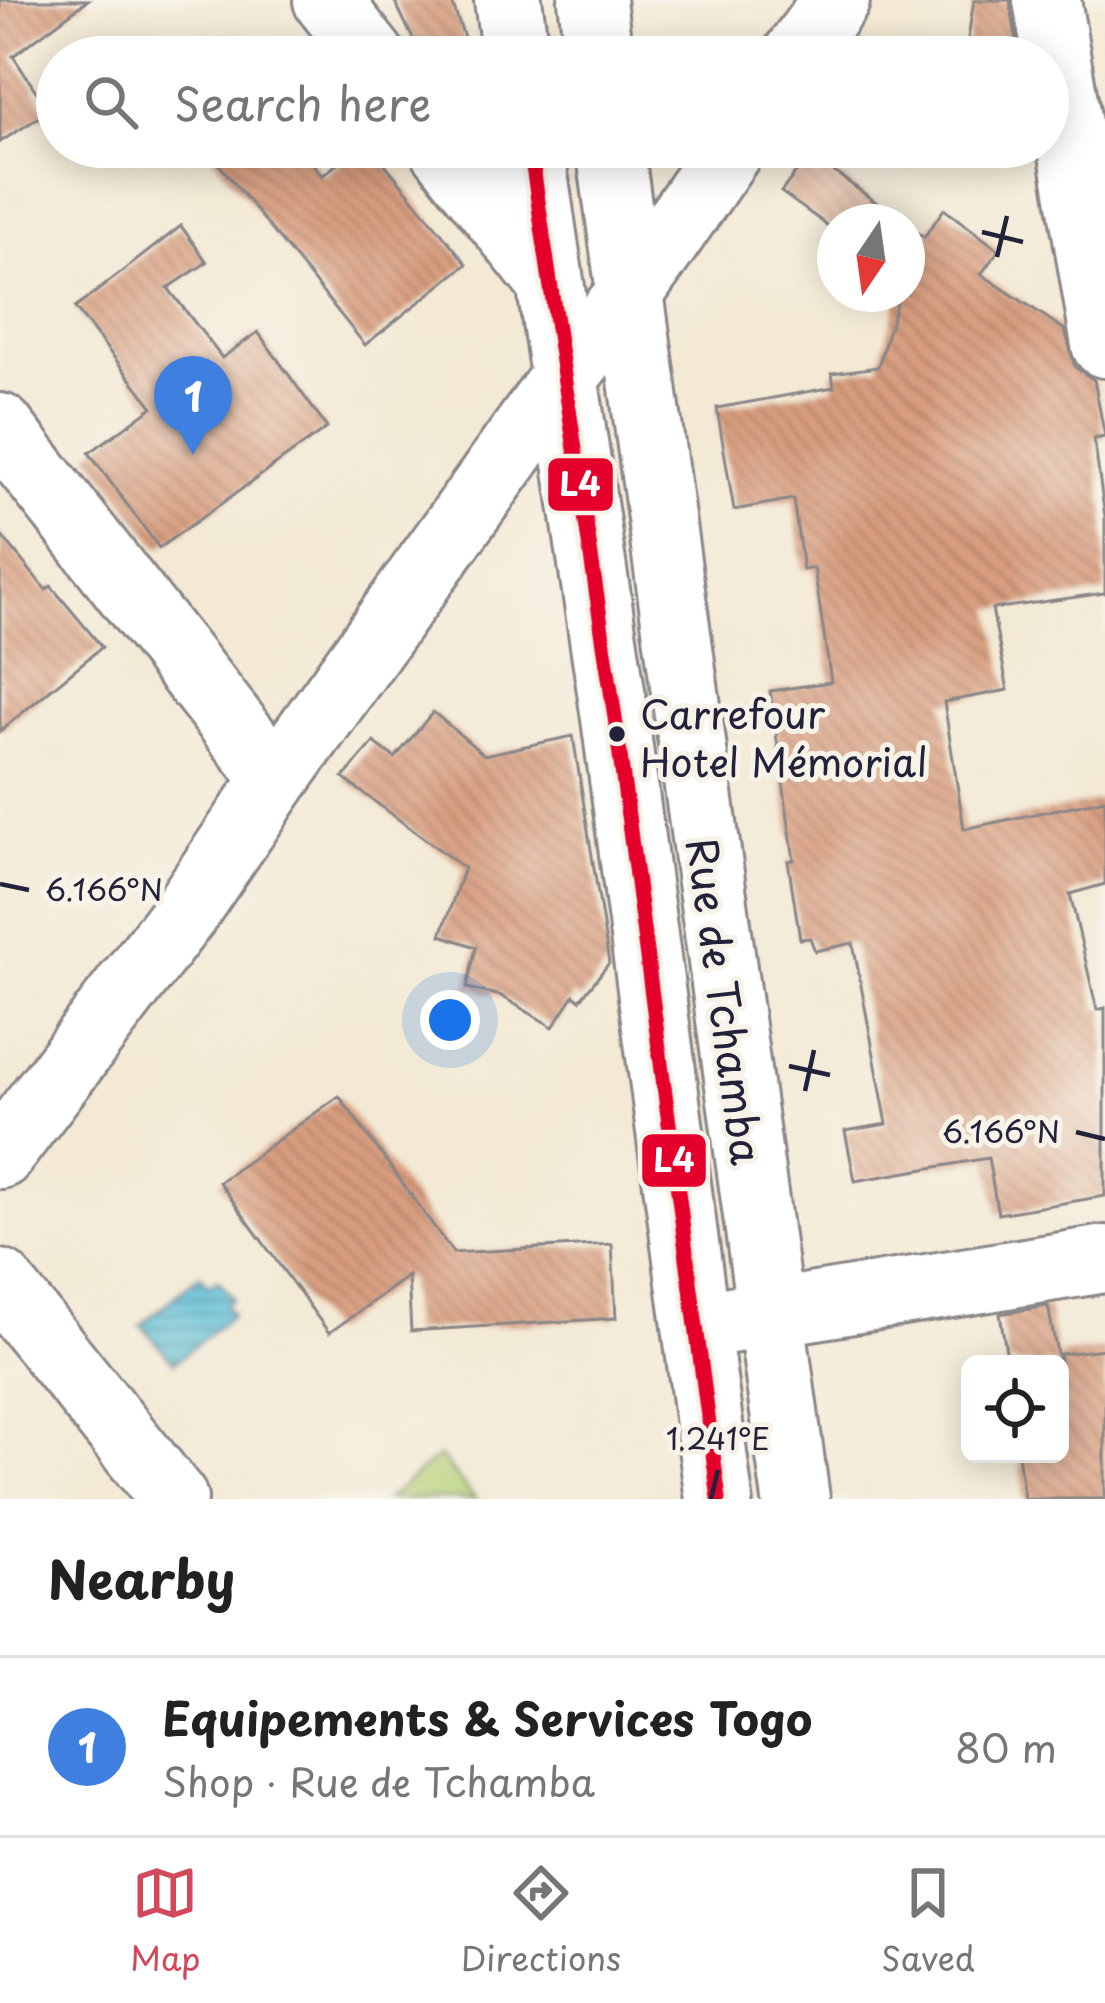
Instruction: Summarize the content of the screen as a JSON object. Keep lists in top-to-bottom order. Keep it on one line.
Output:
{"streets":{"street":["Rue de Tchamba"]},"places":["Carrefour Hotel Mémorial"],"lines":["transit line L4"],"north":"bottom","page":{"search":"Search here","pins":"1","heading":"Nearby","list":[{"mark":"1","name":"Equipements & Services Togo","note":"Shop · Rue de Tchamba","value":"80 m"}],"nav":["Map","Directions","Saved"]},"coordinates":["6.166°N","1.241°E"]}
